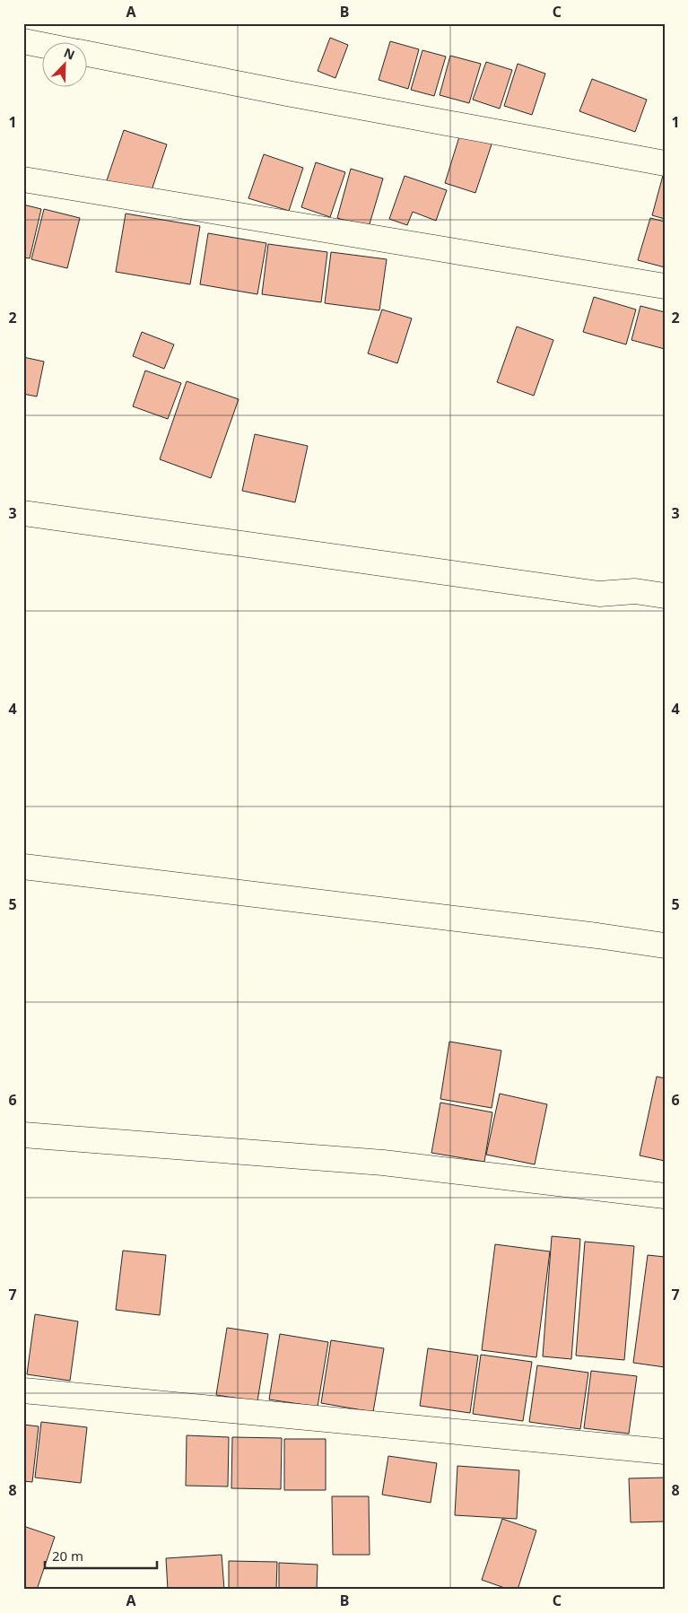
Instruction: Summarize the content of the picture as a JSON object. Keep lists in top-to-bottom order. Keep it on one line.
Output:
{"scale_bar":"20 m","north":"top right","grid":{"columns":["A","B","C"],"rows":["1","2","3","4","5","6","7","8"]}}
